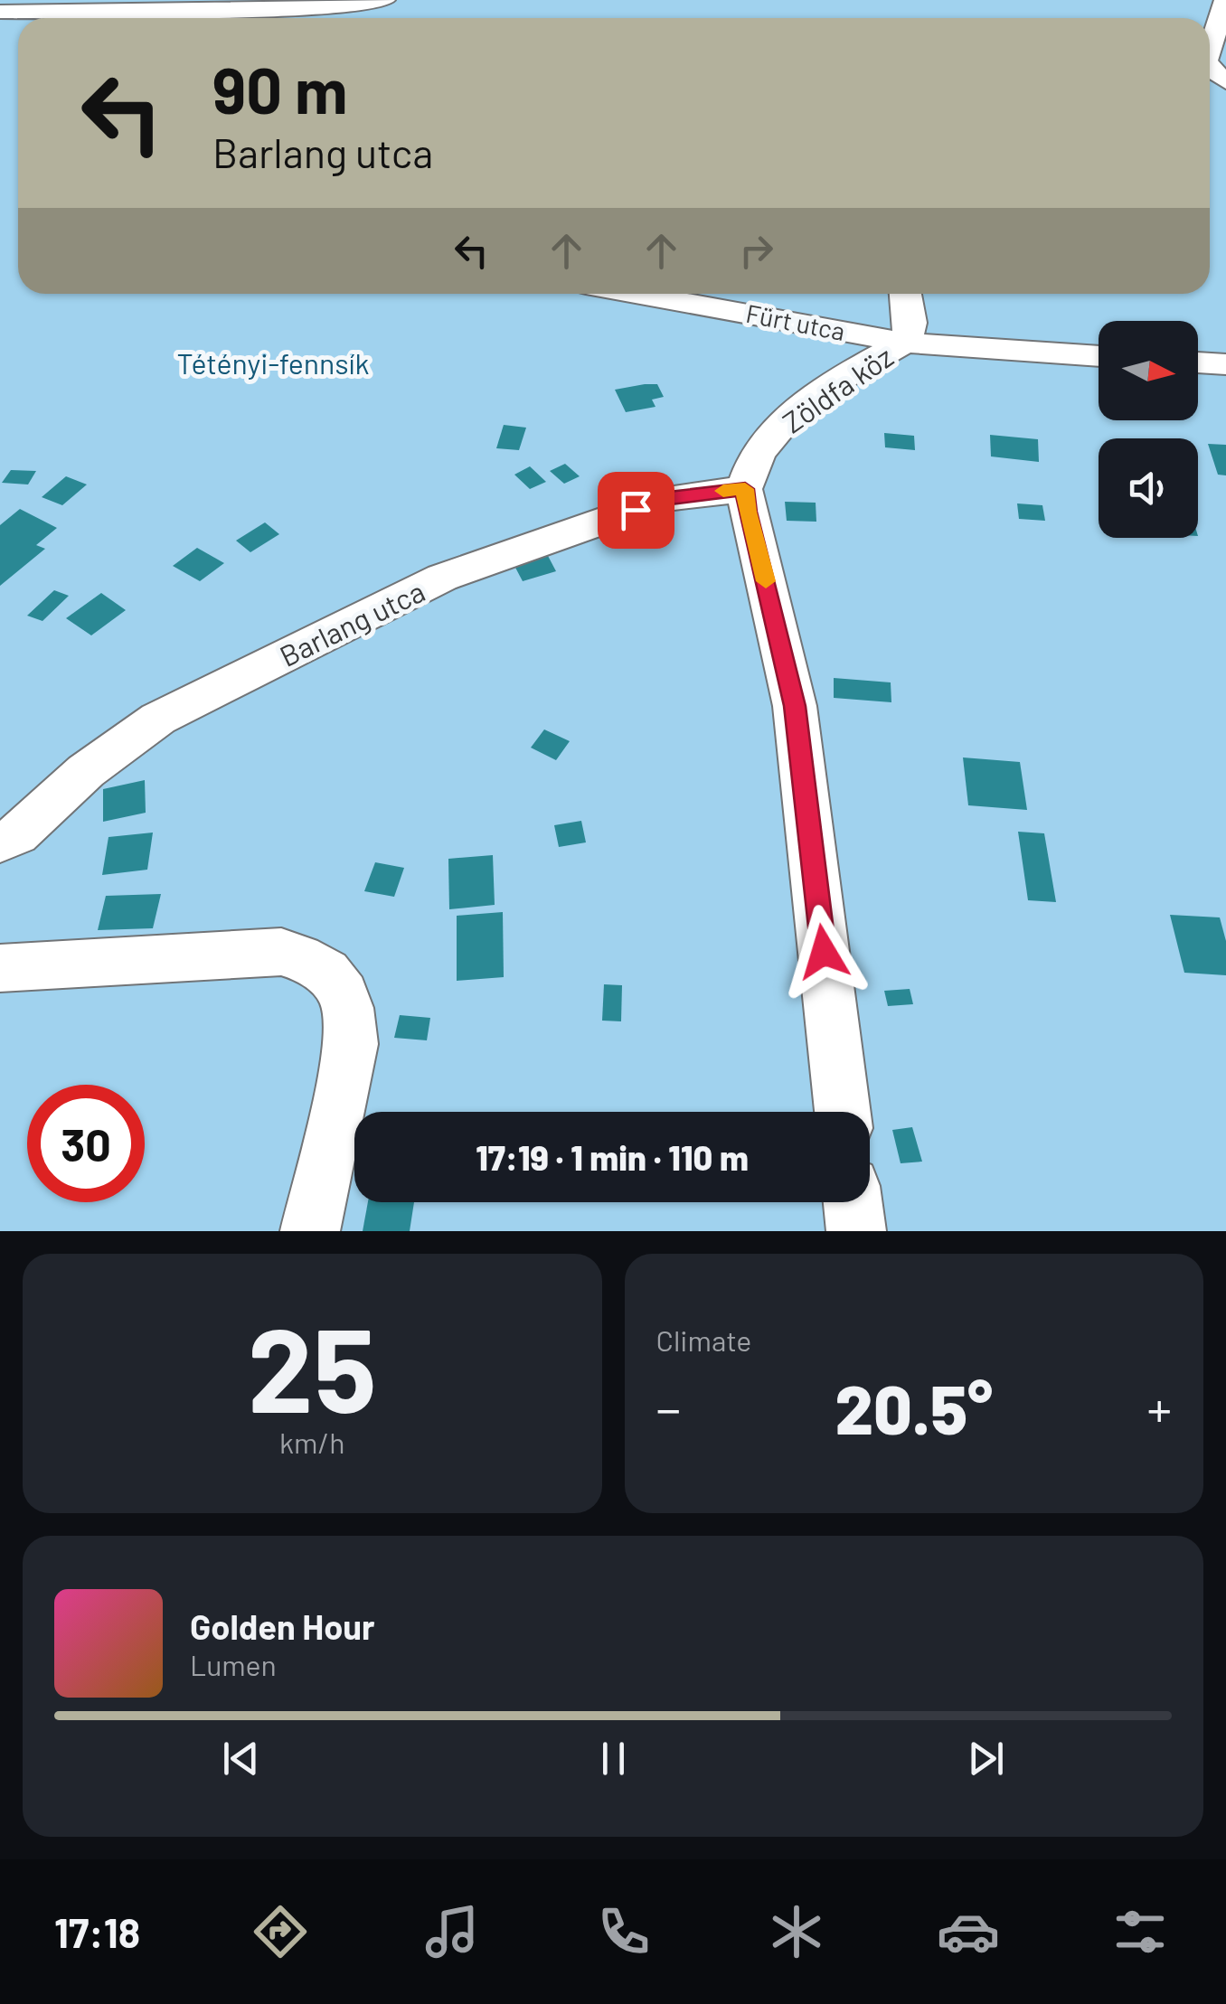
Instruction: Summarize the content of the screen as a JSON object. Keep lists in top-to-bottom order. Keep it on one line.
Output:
{"streets":{"street":["Fürt utca","Zöldfa köz","Barlang utca"]},"crossings":[["Fürt utca","Zöldfa köz"],["Zöldfa köz","Barlang utca"]],"parks":["Tétényi-fennsík"],"north":"right","page":{"turn":["90 m","Barlang utca"],"limit":"30","trip":"17:19 · 1 min · 110 m","tile":[["25","km/h"],"Climate"],"heat":["−","20.5°","+"],"song":["Golden Hour","Lumen"],"tabs":"17:18"}}
